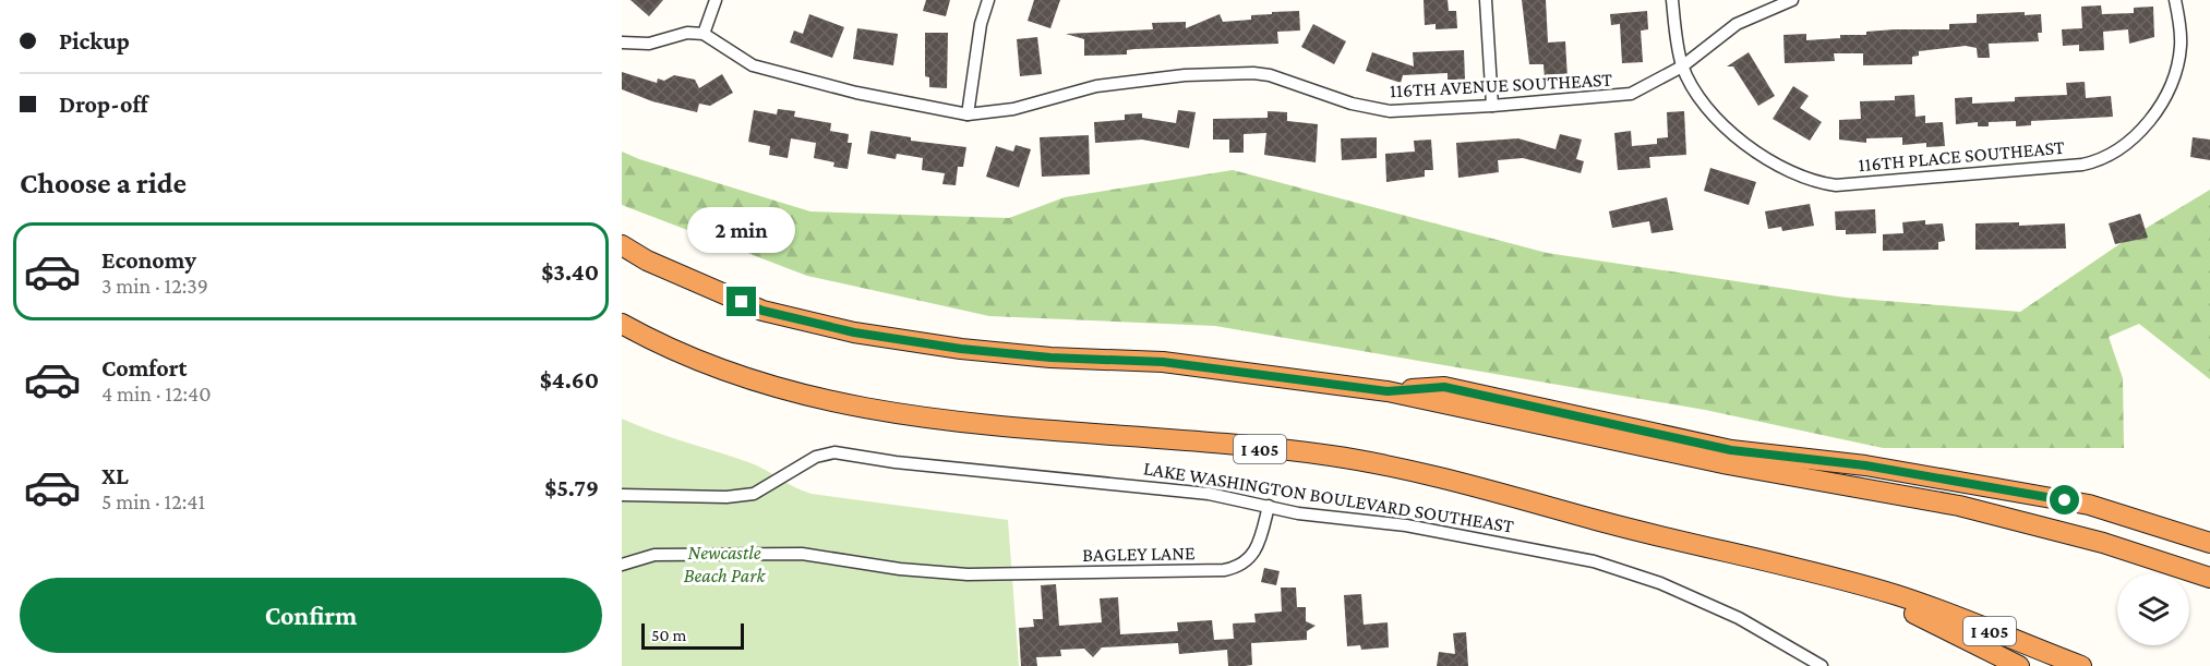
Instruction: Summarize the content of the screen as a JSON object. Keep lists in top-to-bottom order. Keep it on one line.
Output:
{"streets":{"highway":["I 405"],"street":["116TH AVENUE SOUTHEAST","116TH PLACE SOUTHEAST","LAKE WASHINGTON BOULEVARD SOUTHEAST","BAGLEY LANE"]},"crossings":[["116TH AVENUE SOUTHEAST","116TH PLACE SOUTHEAST"],["LAKE WASHINGTON BOULEVARD SOUTHEAST","BAGLEY LANE"]],"parks":["Newcastle Beach Park"],"scale_bar":"50 m","page":{"banner":["Pickup","Drop-off"],"heading":"Choose a ride","bubble":"2 min","list":[{"name":"Economy","note":"3 min · 12:39","value":"$3.40"},{"name":"Comfort","note":"4 min · 12:40","value":"$4.60"},{"name":"XL","note":"5 min · 12:41","value":"$5.79"}],"buttons":"Confirm","scale":"50 m"}}
